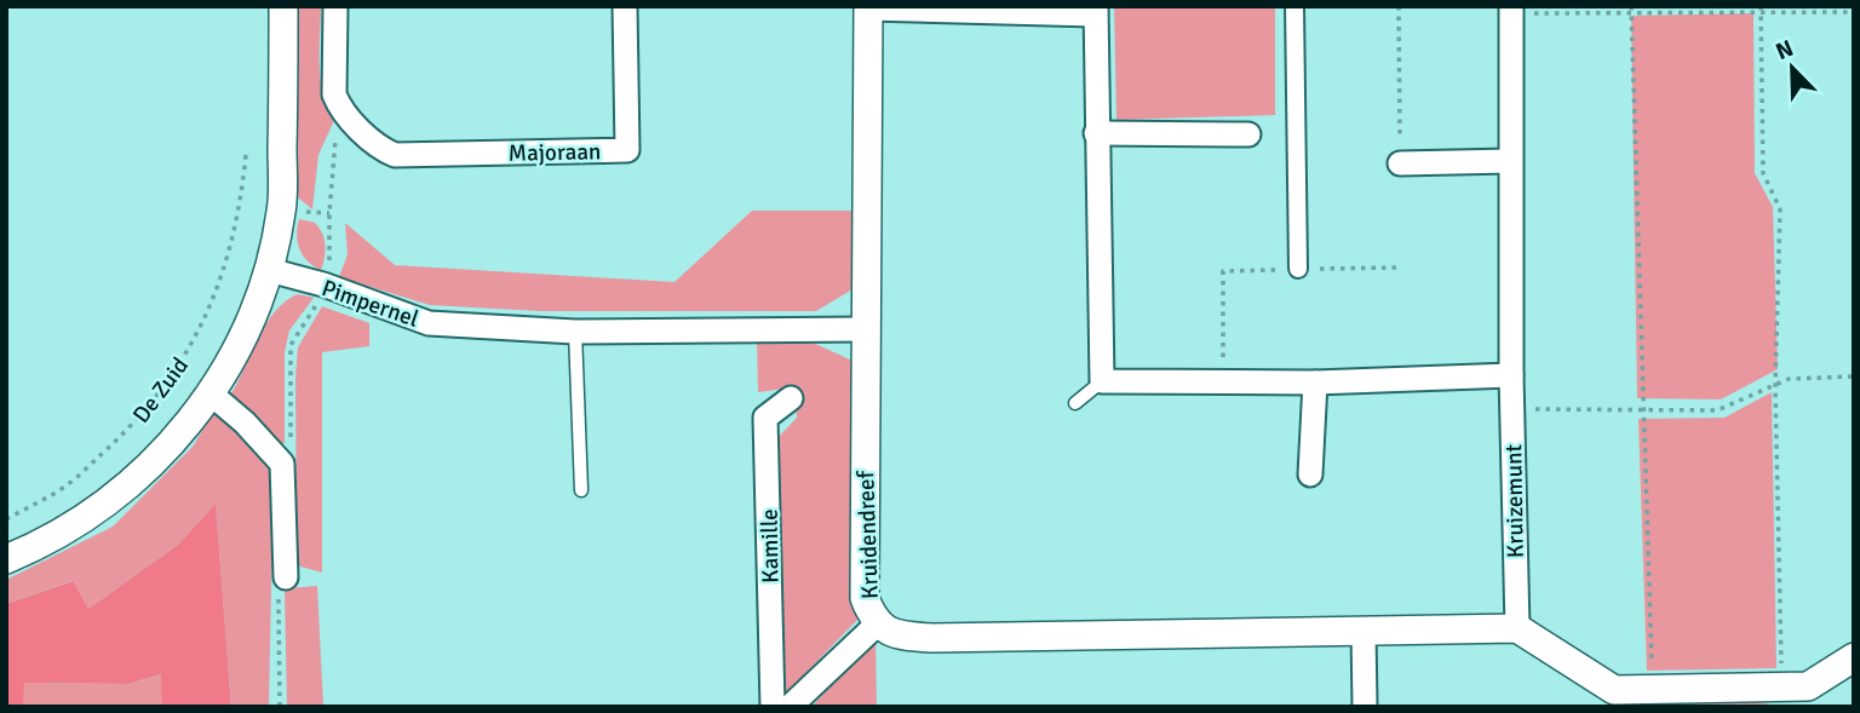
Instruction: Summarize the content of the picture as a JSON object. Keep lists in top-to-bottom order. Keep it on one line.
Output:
{"streets":{"street":["Majoraan","Pimpernel","De Zuid","Kruizemunt","Kruidendreef","Kamille"]},"crossings":[["Pimpernel","De Zuid"],["Pimpernel","Kruidendreef"],["Kruizemunt","Kruidendreef"]],"north":"top left"}
